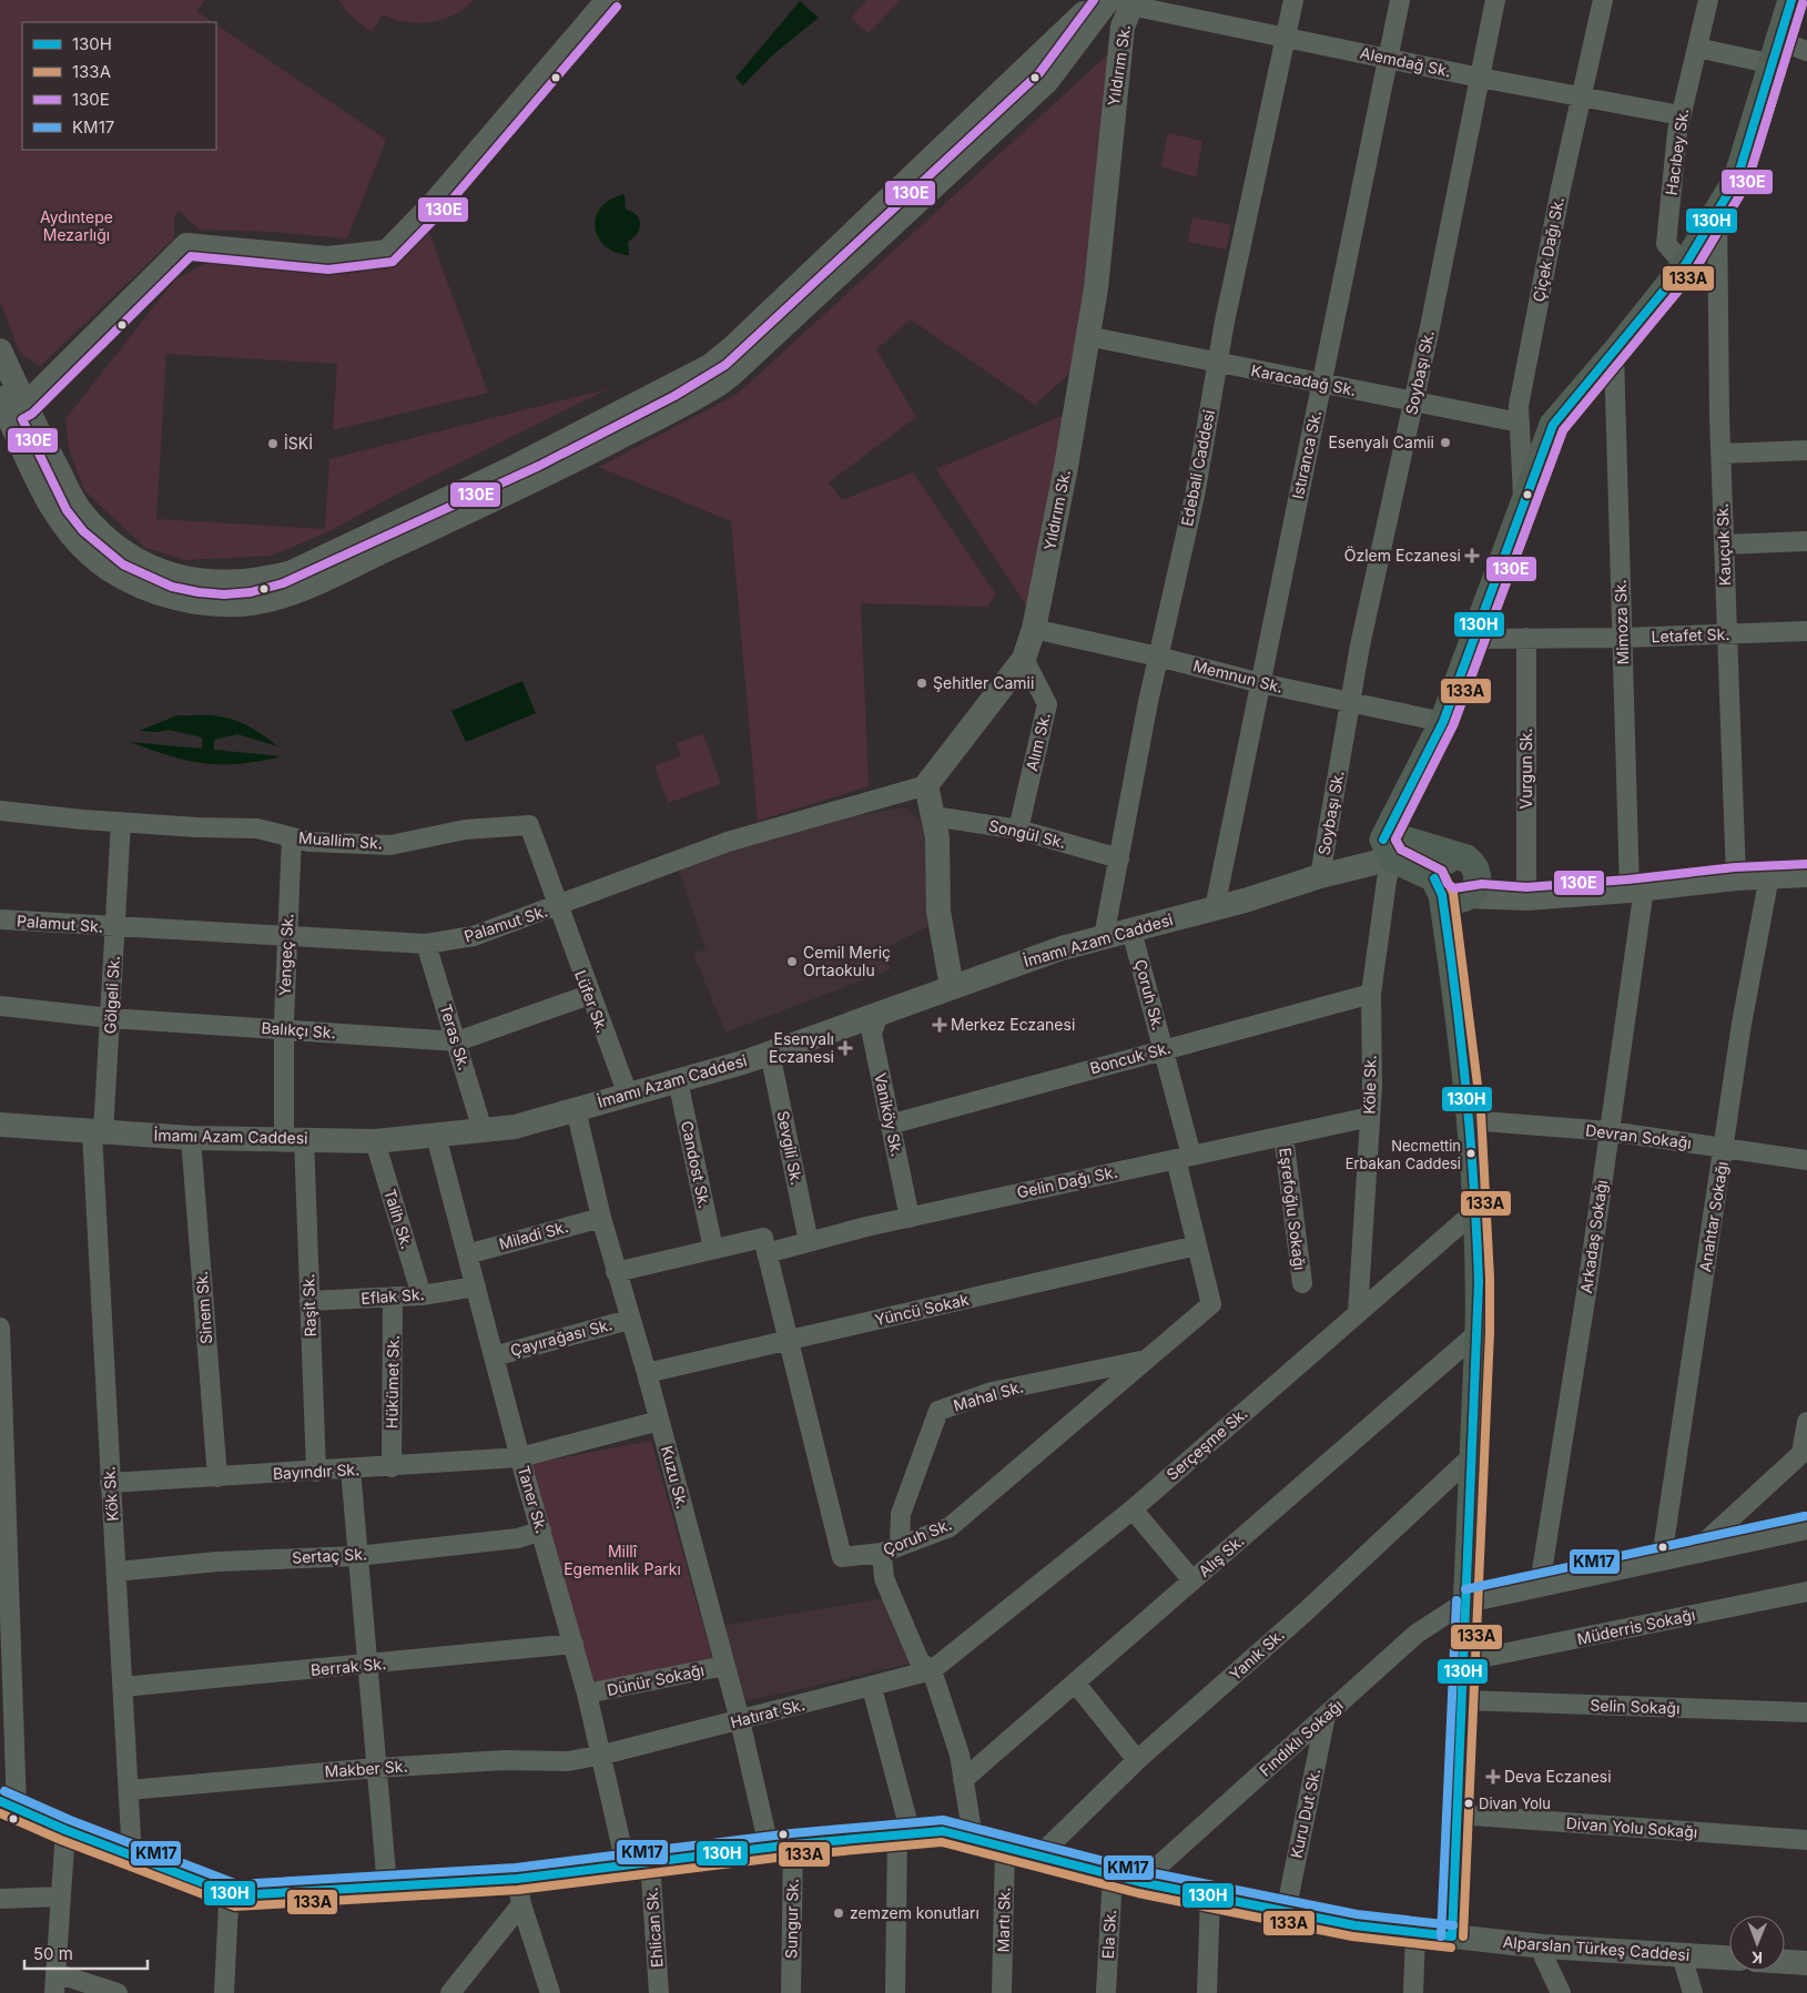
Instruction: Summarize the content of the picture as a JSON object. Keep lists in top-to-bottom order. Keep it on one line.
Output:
{"streets":{"street":["Alemdağ Sk.","Yıldırım Sk.","Hacıbey Sk.","Çiçek Dağı Sk.","Soybaşı Sk.","Karacadağ Sk.","Istıranca Sk.","Edebali Caddesi","Kauçuk Sk.","Mimoza Sk.","Letafet Sk.","Memnun Sk.","Alım Sk.","Vurgun Sk.","Songül Sk.","Muallim Sk.","Palamut Sk.","İmamı Azam Caddesi","Yengeç Sk.","Gölgeli Sk.","Çoruh Sk.","Lüfer Sk.","Balıkçı Sk.","Teras Sk.","Boncuk Sk.","Köle Sk.","Vaniköy Sk.","Devran Sokağı","Sevgili Sk.","Candost Sk.","Gelin Dağı Sk.","Eşrefoğlu Sokağı","Anahtar Sokağı","Talih Sk.","Miladi Sk.","Arkadaş Sokağı","Eflak Sk.","Raşit Sk.","Sinem Sk.","Yüncü Sokak","Çayırağası Sk.","Hükümet Sk.","Mahal Sk.","Serçeşme Sk.","Bayındır Sk.","Kuzu Sk.","Kök Sk.","Taner Sk.","Sertaç Sk.","Alış Sk.","Müderris Sokağı","Yanık Sk.","Berrak Sk.","Dünür Sokağı","Selin Sokağı","Hatırat Sk.","Fındıklı Sokağı","Makber Sk.","Kuru Dut Sk.","Divan Yolu Sokağı","Sungur Sk.","Martı Sk.","Ehlican Sk.","Ela Sk.","Alparslan Türkeş Caddesi"]},"crossings":[["Alemdağ Sk.","Yıldırım Sk."],["Alemdağ Sk.","Hacıbey Sk."],["Alemdağ Sk.","Çiçek Dağı Sk."],["Alemdağ Sk.","Soybaşı Sk."],["Alemdağ Sk.","Istıranca Sk."],["Alemdağ Sk.","Edebali Caddesi"],["Yıldırım Sk.","Karacadağ Sk."],["Yıldırım Sk.","Memnun Sk."],["Yıldırım Sk.","Alım Sk."],["Yıldırım Sk.","Palamut Sk."],["Çiçek Dağı Sk.","Karacadağ Sk."],["Soybaşı Sk.","Karacadağ Sk."],["Soybaşı Sk.","Memnun Sk."],["Soybaşı Sk.","İmamı Azam Caddesi"],["Karacadağ Sk.","Istıranca Sk."],["Karacadağ Sk.","Edebali Caddesi"],["Istıranca Sk.","Memnun Sk."],["Istıranca Sk.","İmamı Azam Caddesi"],["Edebali Caddesi","Memnun Sk."],["Edebali Caddesi","Songül Sk."],["Edebali Caddesi","İmamı Azam Caddesi"],["Kauçuk Sk.","Letafet Sk."],["Mimoza Sk.","Letafet Sk."],["Mimoza Sk.","Arkadaş Sokağı"],["Letafet Sk.","Vurgun Sk."],["Alım Sk.","Songül Sk."],["Muallim Sk.","Palamut Sk."],["Muallim Sk.","Yengeç Sk."],["Muallim Sk.","Gölgeli Sk."],["Muallim Sk.","Lüfer Sk."],["Palamut Sk.","Yengeç Sk."],["Palamut Sk.","Gölgeli Sk."],["Palamut Sk.","Lüfer Sk."],["Palamut Sk.","Teras Sk."],["İmamı Azam Caddesi","Yengeç Sk."],["İmamı Azam Caddesi","Gölgeli Sk."],["İmamı Azam Caddesi","Çoruh Sk."],["İmamı Azam Caddesi","Lüfer Sk."],["İmamı Azam Caddesi","Teras Sk."],["İmamı Azam Caddesi","Köle Sk."],["İmamı Azam Caddesi","Vaniköy Sk."],["İmamı Azam Caddesi","Sevgili Sk."],["İmamı Azam Caddesi","Candost Sk."],["İmamı Azam Caddesi","Talih Sk."],["İmamı Azam Caddesi","Raşit Sk."],["İmamı Azam Caddesi","Sinem Sk."],["İmamı Azam Caddesi","Kuzu Sk."],["İmamı Azam Caddesi","Kök Sk."],["İmamı Azam Caddesi","Taner Sk."],["Yengeç Sk.","Balıkçı Sk."],["Yengeç Sk.","Raşit Sk."],["Gölgeli Sk.","Balıkçı Sk."],["Gölgeli Sk.","Kök Sk."],["Çoruh Sk.","Boncuk Sk."],["Çoruh Sk.","Gelin Dağı Sk."],["Çoruh Sk.","Yüncü Sokak"],["Çoruh Sk.","Mahal Sk."],["Lüfer Sk.","Balıkçı Sk."],["Balıkçı Sk.","Teras Sk."],["Boncuk Sk.","Köle Sk."],["Boncuk Sk.","Vaniköy Sk."],["Köle Sk.","Gelin Dağı Sk."],["Köle Sk.","Serçeşme Sk."],["Vaniköy Sk.","Gelin Dağı Sk."],["Devran Sokağı","Anahtar Sokağı"],["Devran Sokağı","Arkadaş Sokağı"],["Sevgili Sk.","Gelin Dağı Sk."],["Gelin Dağı Sk.","Eşrefoğlu Sokağı"],["Talih Sk.","Eflak Sk."],["Miladi Sk.","Kuzu Sk."],["Miladi Sk.","Taner Sk."],["Eflak Sk.","Raşit Sk."],["Eflak Sk.","Hükümet Sk."],["Eflak Sk.","Taner Sk."],["Raşit Sk.","Bayındır Sk."],["Sinem Sk.","Bayındır Sk."],["Yüncü Sokak","Kuzu Sk."],["Çayırağası Sk.","Kuzu Sk."],["Çayırağası Sk.","Taner Sk."],["Hükümet Sk.","Bayındır Sk."],["Serçeşme Sk.","Hatırat Sk."],["Bayındır Sk.","Kuzu Sk."],["Bayındır Sk.","Kök Sk."],["Bayındır Sk.","Taner Sk."],["Kuzu Sk.","Dünür Sokağı"],["Kuzu Sk.","Hatırat Sk."],["Kuzu Sk.","Sungur Sk."],["Kuzu Sk.","Alparslan Türkeş Caddesi"],["Kök Sk.","Sertaç Sk."],["Kök Sk.","Berrak Sk."],["Kök Sk.","Makber Sk."],["Taner Sk.","Sertaç Sk."],["Taner Sk.","Berrak Sk."],["Taner Sk.","Dünür Sokağı"],["Taner Sk.","Hatırat Sk."],["Taner Sk.","Makber Sk."],["Taner Sk.","Ehlican Sk."],["Taner Sk.","Alparslan Türkeş Caddesi"],["Yanık Sk.","Alparslan Türkeş Caddesi"],["Hatırat Sk.","Makber Sk."],["Fındıklı Sokağı","Kuru Dut Sk."],["Fındıklı Sokağı","Alparslan Türkeş Caddesi"],["Kuru Dut Sk.","Alparslan Türkeş Caddesi"],["Sungur Sk.","Alparslan Türkeş Caddesi"],["Martı Sk.","Alparslan Türkeş Caddesi"],["Ehlican Sk.","Alparslan Türkeş Caddesi"],["Ela Sk.","Alparslan Türkeş Caddesi"]],"parks":["Aydıntepe Mezarlığı","Millî Egemenlik Parkı"],"places":{"other":["Esenyalı Camii","İSKİ","Şehitler Camii","Cemil Meriç Ortaokulu","Necmettin Erbakan Caddesi","Divan Yolu","zemzem konutları"],"health":["Özlem Eczanesi","Merkez Eczanesi","Esenyalı Eczanesi","Deva Eczanesi"]},"lines":["transit line 130H","transit line 130E","transit line 133A","transit line KM17"],"legend":["130H","133A","130E","KM17"],"scale_bar":"50 m","north":"bottom"}
